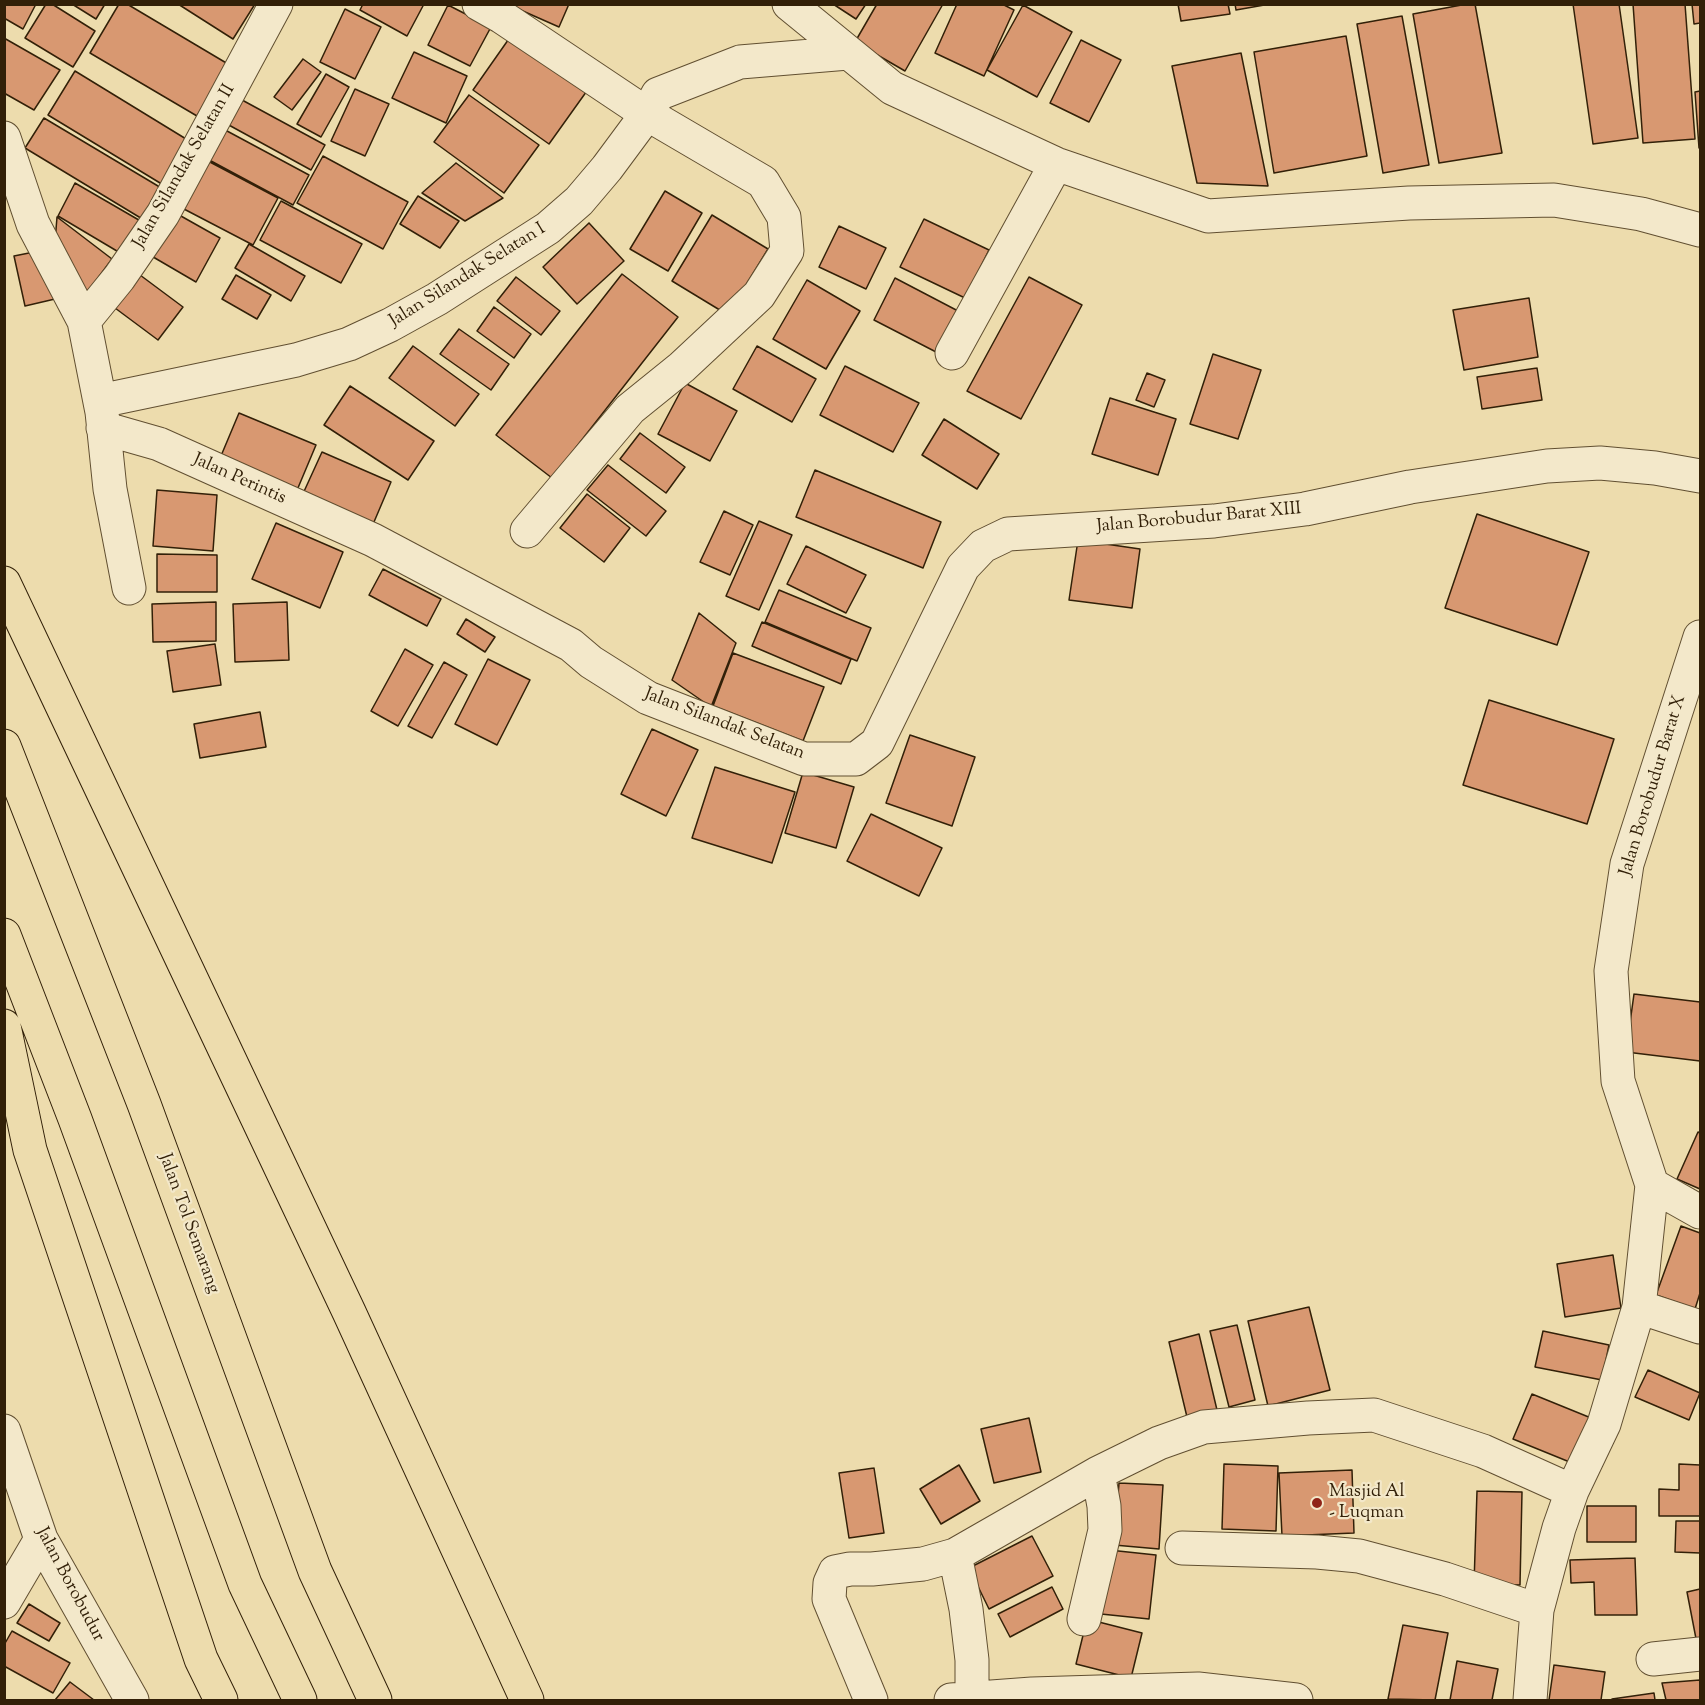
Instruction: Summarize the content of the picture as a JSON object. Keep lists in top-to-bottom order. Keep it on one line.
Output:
{"streets":{"highway":["Jalan Tol Semarang"],"street":["Jalan Silandak Selatan II","Jalan Silandak Selatan I","Jalan Perintis","Jalan Borobudur Barat XIII","Jalan Silandak Selatan","Jalan Borobudur Barat X","Jalan Borobudur"]},"crossings":[["Jalan Silandak Selatan I","Jalan Perintis"],["Jalan Perintis","Jalan Silandak Selatan"],["Jalan Borobudur Barat XIII","Jalan Silandak Selatan"]],"places":["Masjid Al - Luqman"]}
